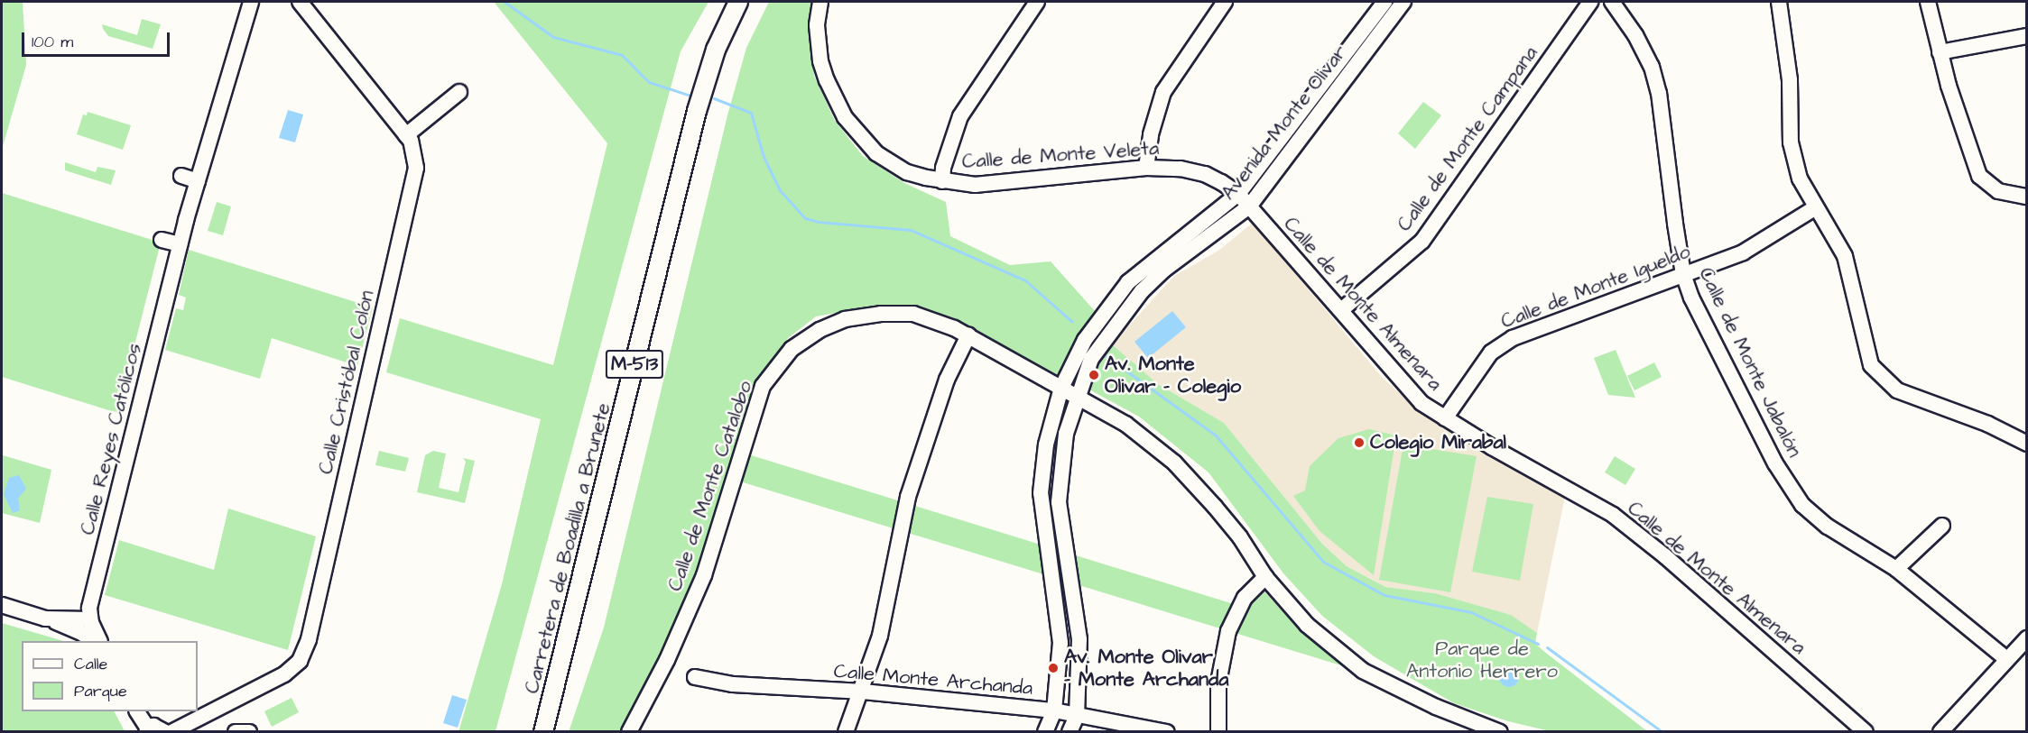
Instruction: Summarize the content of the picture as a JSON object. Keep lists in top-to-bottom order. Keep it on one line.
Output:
{"streets":{"main road":["M-513","Carretera de Boadilla a Brunete"],"street":["Avenida Monte Olivar","Calle de Monte Campana","Calle de Monte Veleta","Calle de Monte Igueldo","Calle de Monte Almenara","Calle de Monte Jabalón","Calle Cristóbal Colón","Calle Reyes Católicos","Calle de Monte Catalobo","Calle Monte Archanda"]},"crossings":[["Avenida Monte Olivar","Calle de Monte Veleta"],["Avenida Monte Olivar","Calle de Monte Almenara"],["Avenida Monte Olivar","Calle de Monte Catalobo"],["Avenida Monte Olivar","Calle Monte Archanda"],["Calle de Monte Campana","Calle de Monte Almenara"],["Calle de Monte Veleta","Calle de Monte Almenara"],["Calle de Monte Igueldo","Calle de Monte Almenara"],["Calle de Monte Igueldo","Calle de Monte Jabalón"]],"parks":["Parque de Antonio Herrero"],"places":["Av. Monte Olivar - Colegio","Colegio Mirabal","Av. Monte Olivar - Monte Archanda"],"legend":["Calle","Parque"],"scale_bar":"100 m"}
